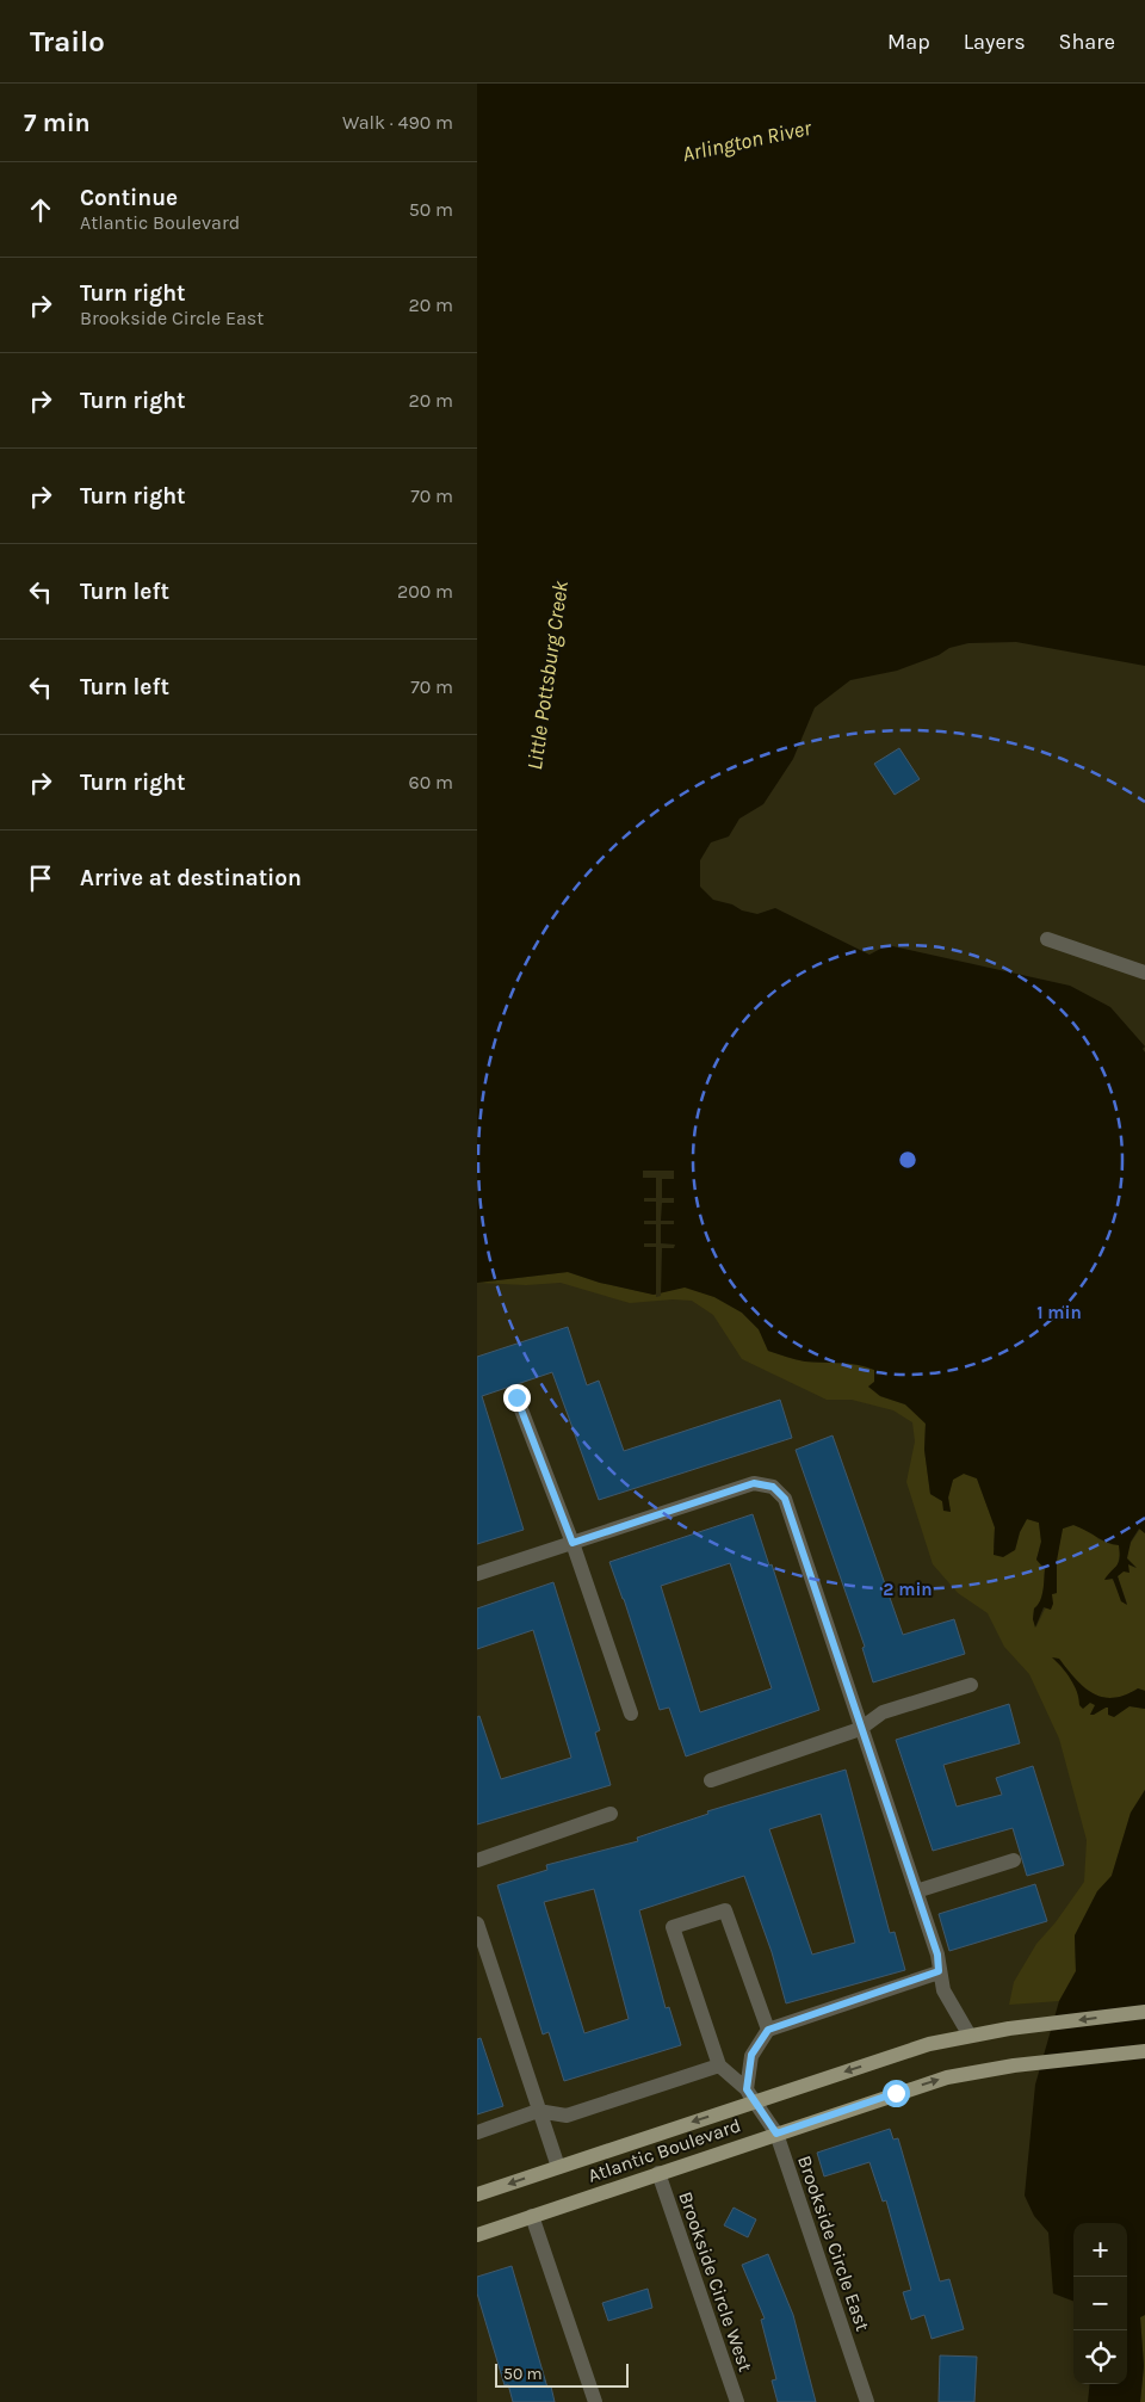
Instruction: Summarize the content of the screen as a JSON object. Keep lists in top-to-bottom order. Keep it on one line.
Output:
{"streets":{"main road":["Atlantic Boulevard"],"street":["Brookside Circle East","Brookside Circle West"]},"crossings":[["Atlantic Boulevard","Brookside Circle East"],["Atlantic Boulevard","Brookside Circle West"]],"water":["Arlington River","Little Pottsburg Creek"],"scale_bar":"50 m","page":{"header":"Trailo","nav":["Map","Layers","Share"],"heading":["7 min","Walk · 490 m"],"list":[["Continue","Atlantic Boulevard","50 m"],["Turn right","Brookside Circle East","20 m"],["Turn right","20 m"],["Turn right","70 m"],["Turn left","200 m"],["Turn left","70 m"],["Turn right","60 m"],"Arrive at destination"],"map_buttons":["+","−"],"scale":"50 m"},"rings":["1 min","2 min"]}
